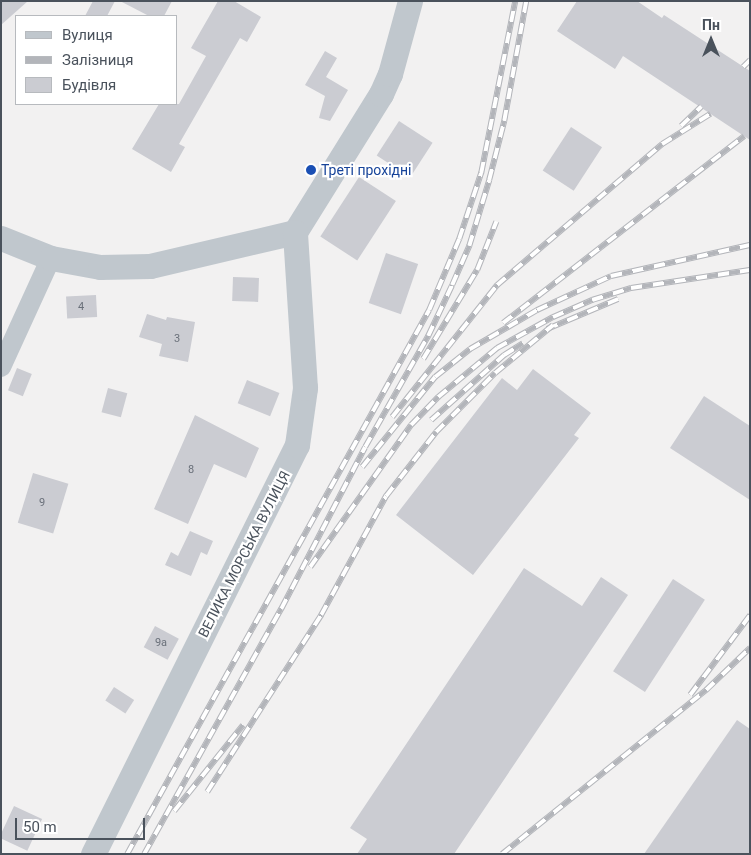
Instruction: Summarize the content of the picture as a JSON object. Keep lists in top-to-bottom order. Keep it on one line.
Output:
{"streets":{"street":["ВЕЛИКА МОРСЬКА ВУЛИЦЯ"]},"places":["Треті прохідні"],"house_numbers":["4","3","8","9","9а"],"legend":["Вулиця","Залізниця","Будівля"],"scale_bar":"50 m","north":"top"}
